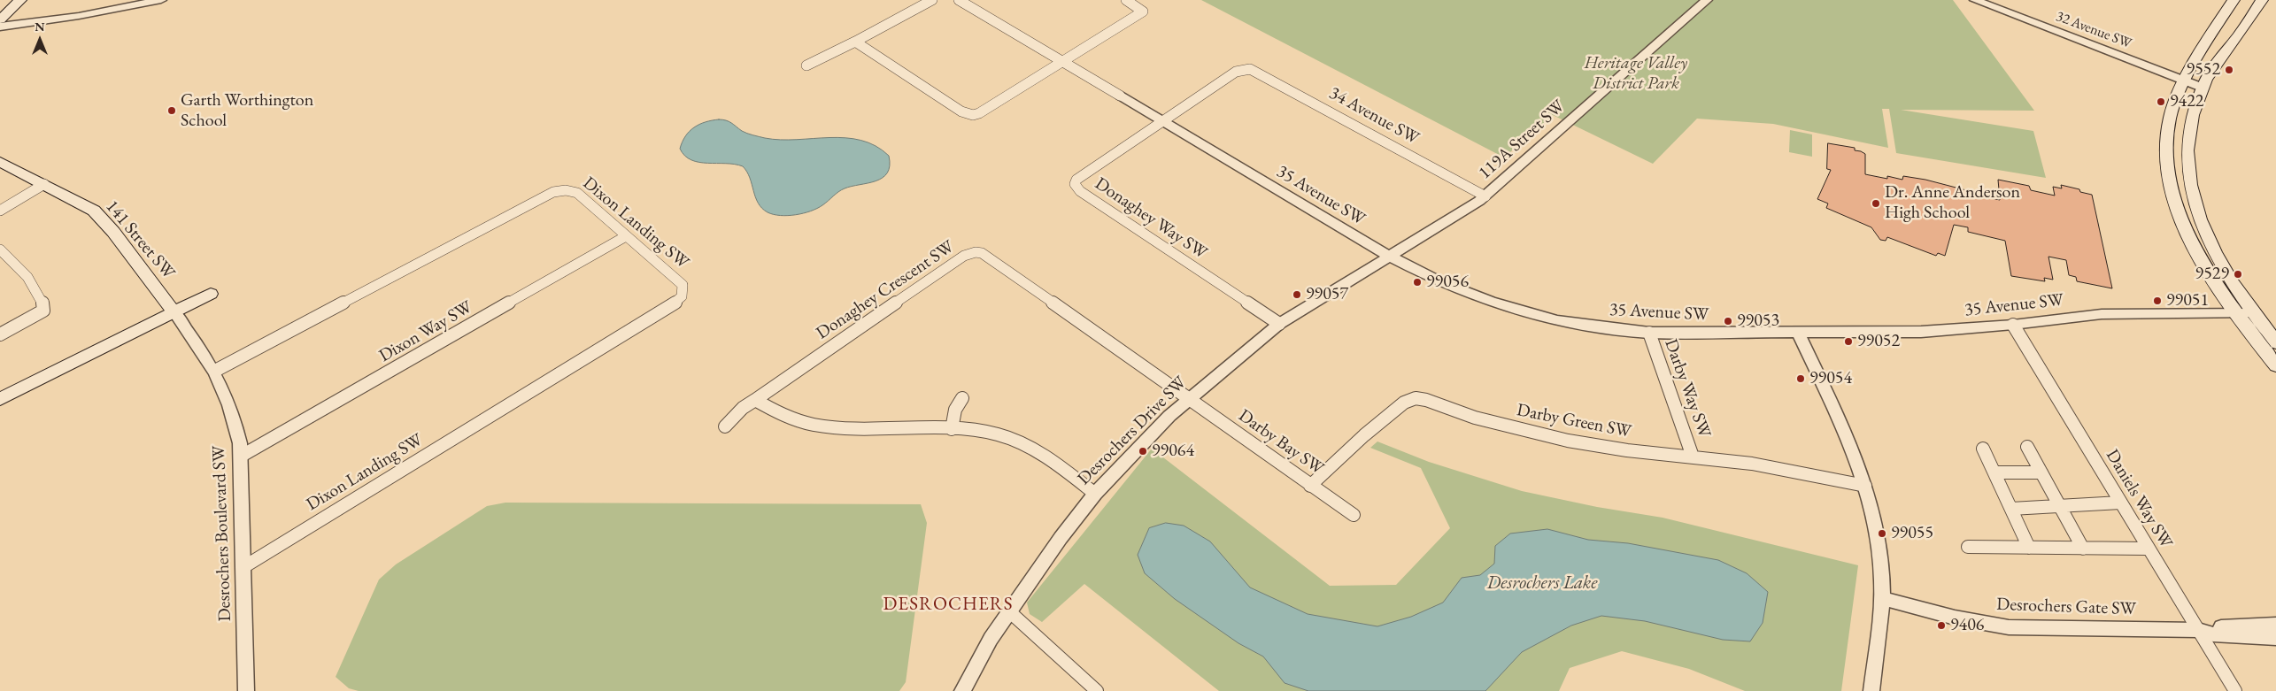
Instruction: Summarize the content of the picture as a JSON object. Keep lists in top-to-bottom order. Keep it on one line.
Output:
{"streets":{"main road":["141 Street SW"],"street":["32 Avenue SW","34 Avenue SW","119A Street SW","35 Avenue SW","Donaghey Way SW","Dixon Landing SW","Donaghey Crescent SW","Dixon Way SW","Darby Way SW","Darby Green SW","Desrochers Drive SW","Darby Bay SW","Daniels Way SW","Desrochers Boulevard SW","Desrochers Gate SW"]},"crossings":[["34 Avenue SW","119A Street SW"],["34 Avenue SW","35 Avenue SW"],["34 Avenue SW","Donaghey Way SW"],["119A Street SW","35 Avenue SW"],["119A Street SW","Desrochers Drive SW"],["35 Avenue SW","Donaghey Way SW"],["35 Avenue SW","Darby Way SW"],["35 Avenue SW","Desrochers Drive SW"],["35 Avenue SW","Daniels Way SW"],["Donaghey Way SW","Desrochers Drive SW"],["Dixon Landing SW","Dixon Way SW"],["Dixon Landing SW","Desrochers Boulevard SW"],["141 Street SW","Desrochers Boulevard SW"],["Donaghey Crescent SW","Desrochers Drive SW"],["Donaghey Crescent SW","Darby Bay SW"],["Dixon Way SW","Desrochers Boulevard SW"],["Darby Way SW","Darby Green SW"],["Darby Green SW","Darby Bay SW"],["Desrochers Drive SW","Darby Bay SW"],["Daniels Way SW","Desrochers Gate SW"]],"districts":["DESROCHERS"],"water":["Desrochers Lake"],"parks":["Heritage Valley District Park"],"places":["9552","9422","Garth Worthington School","Dr. Anne Anderson High School","9529","99056","99057","99051","99053","99052","99054","99064","99055","9406"],"north":"top"}
